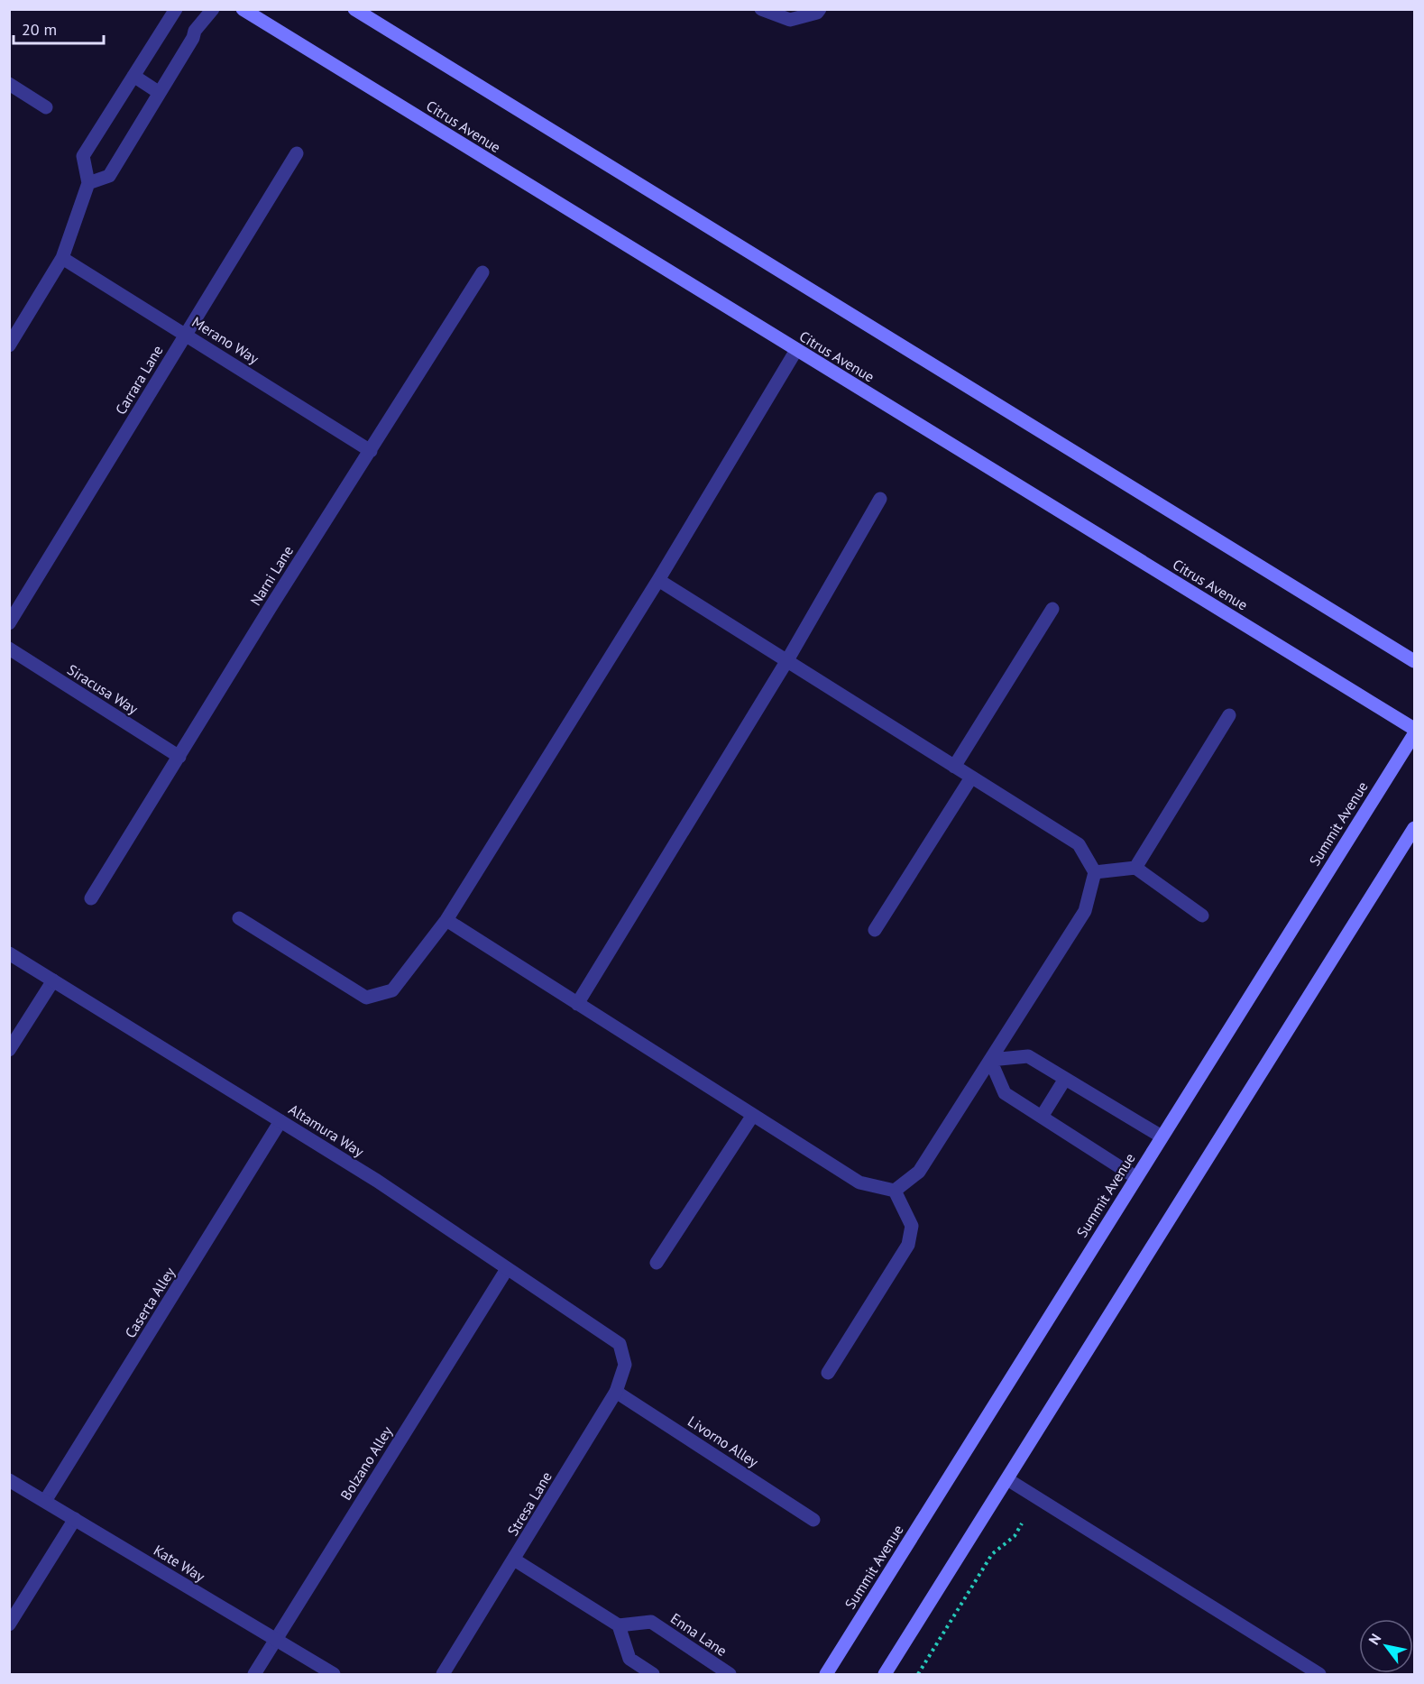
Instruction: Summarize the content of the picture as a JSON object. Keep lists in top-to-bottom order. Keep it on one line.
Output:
{"streets":{"main road":["Citrus Avenue","Summit Avenue"],"street":["Merano Way","Carrara Lane","Narni Lane","Siracusa Way","Altamura Way","Caserta Alley","Livorno Alley","Bolzano Alley","Stresa Lane","Kate Way","Enna Lane"]},"crossings":[["Merano Way","Carrara Lane"],["Merano Way","Narni Lane"],["Narni Lane","Siracusa Way"],["Altamura Way","Caserta Alley"],["Altamura Way","Bolzano Alley"],["Altamura Way","Stresa Lane"],["Caserta Alley","Kate Way"],["Livorno Alley","Stresa Lane"],["Bolzano Alley","Kate Way"]],"scale_bar":"20 m","north":"top left"}
